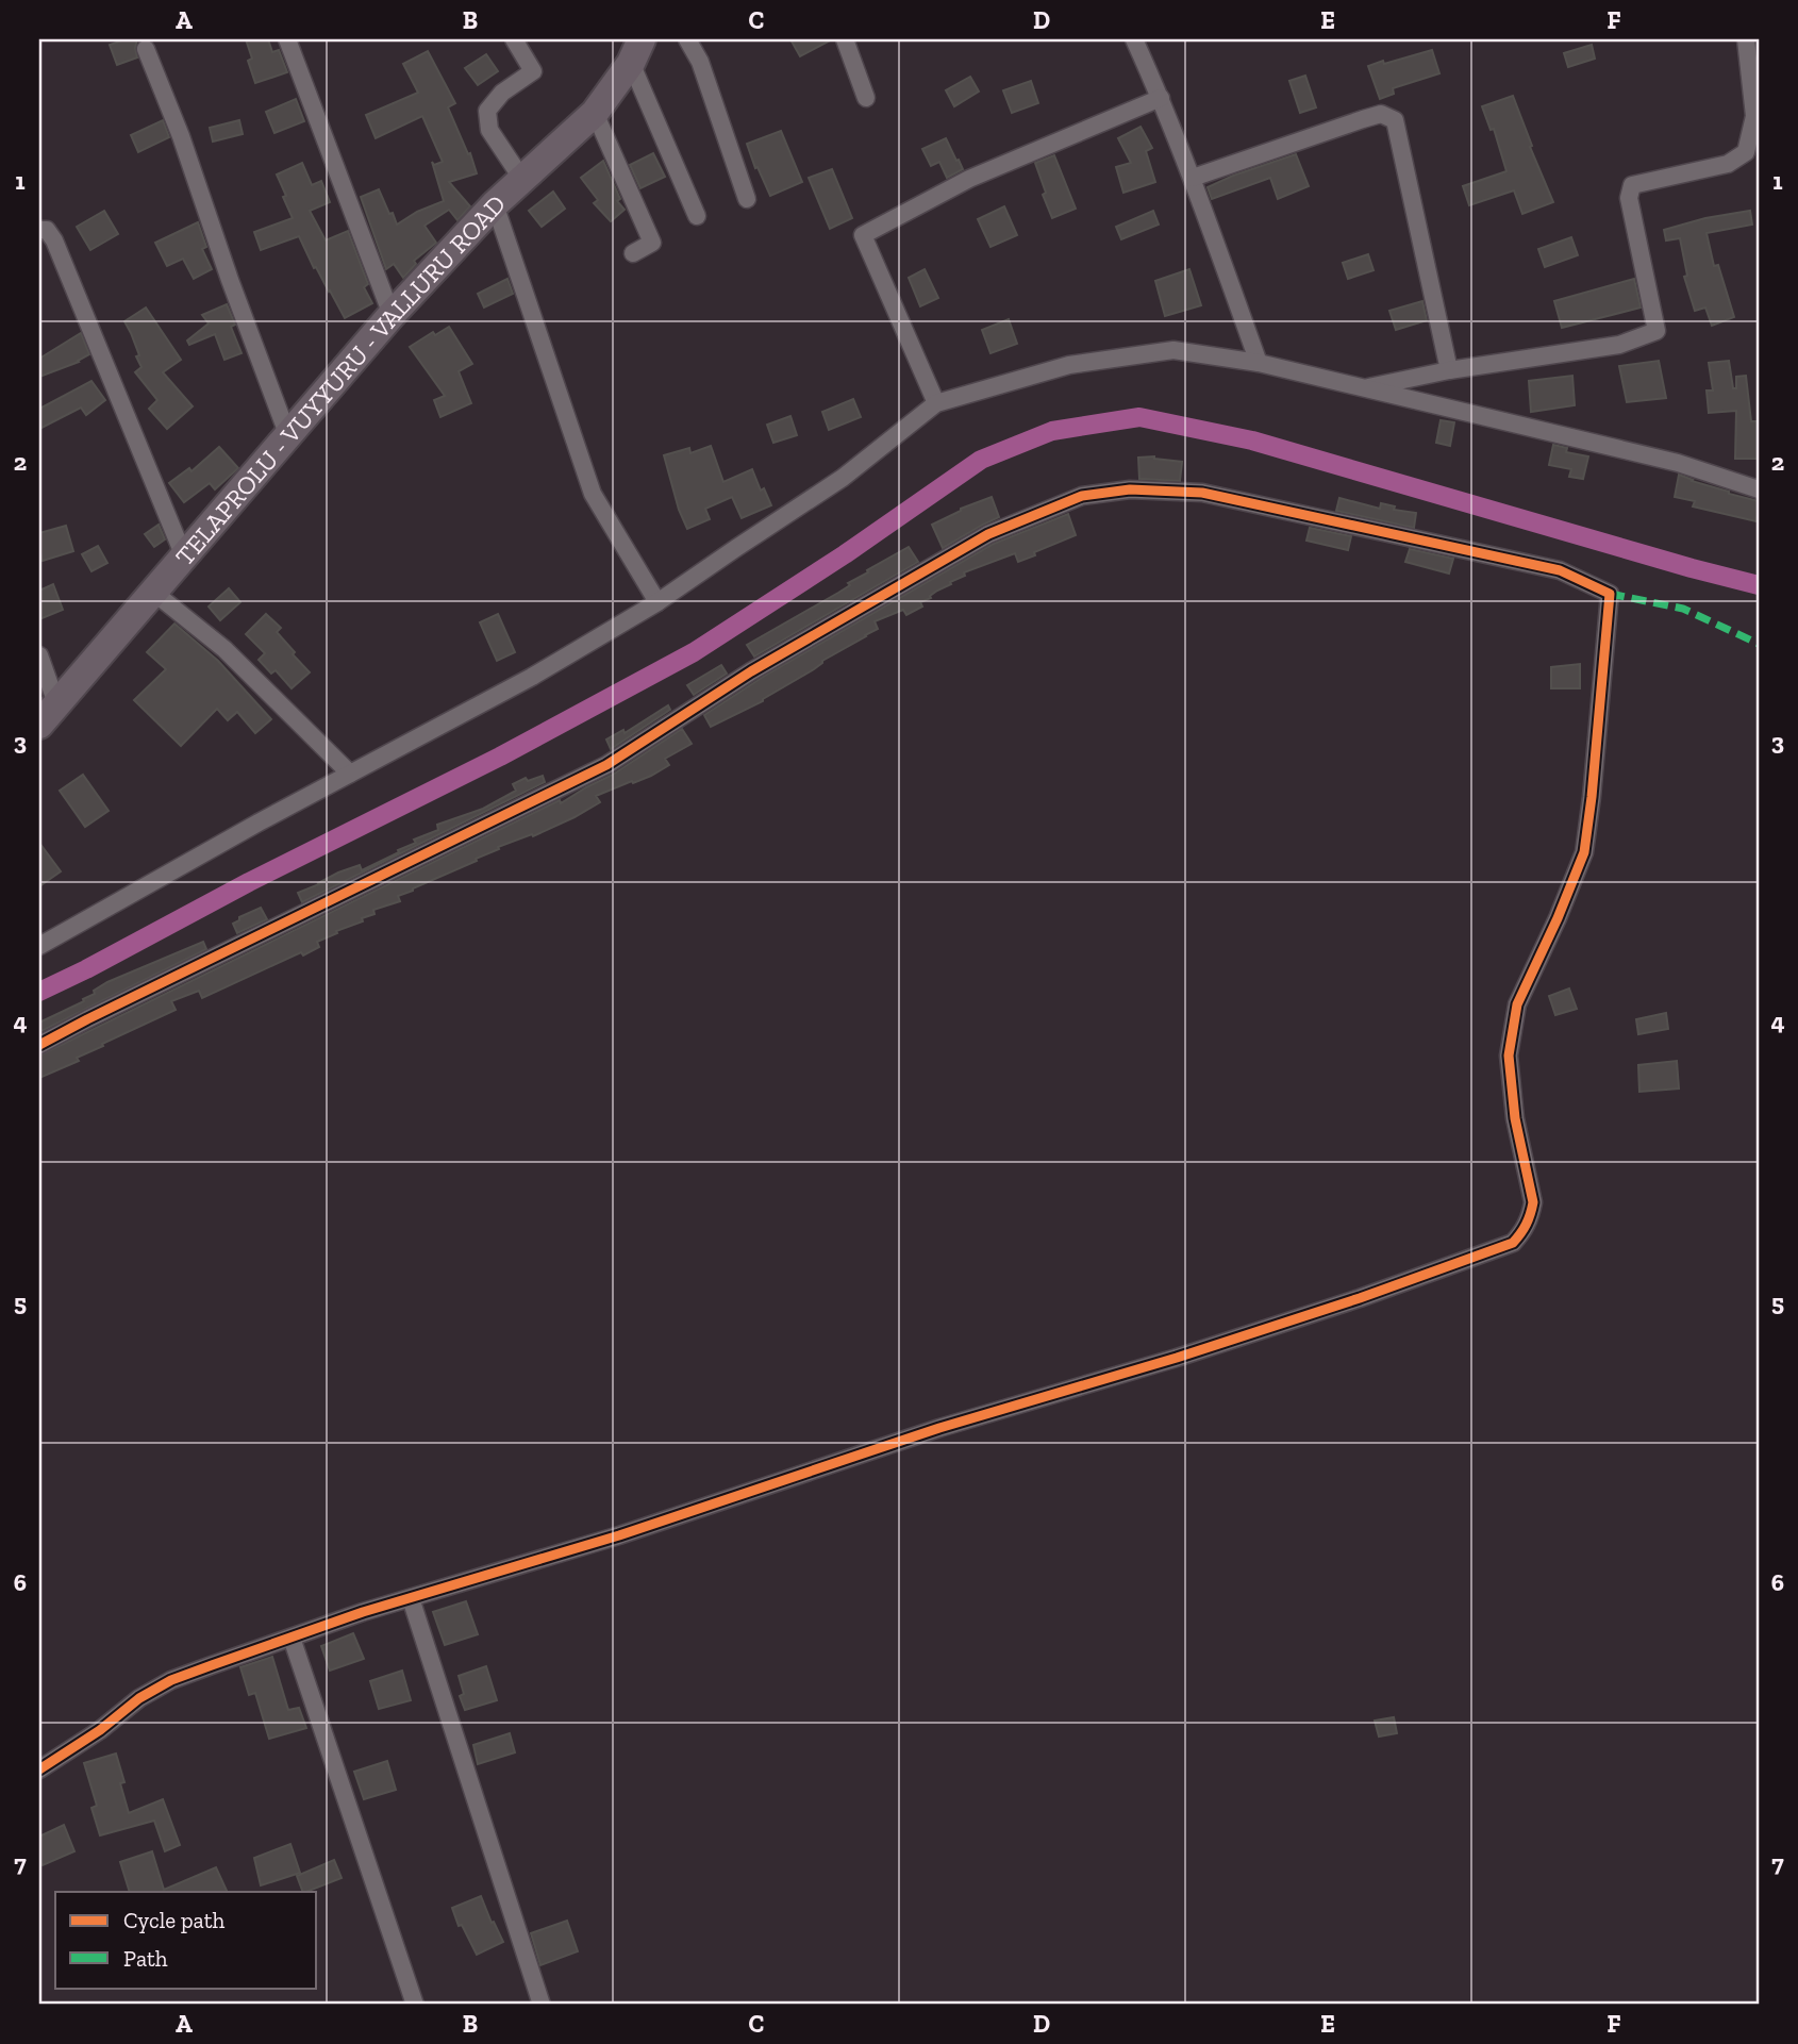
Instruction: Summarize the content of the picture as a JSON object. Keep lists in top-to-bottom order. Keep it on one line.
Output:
{"streets":{"main road":["TELAPROLU - VUYYURU - VALLURU ROAD"]},"legend":["Cycle path","Path"],"grid":{"columns":["A","B","C","D","E","F"],"rows":["1","2","3","4","5","6","7"]}}
